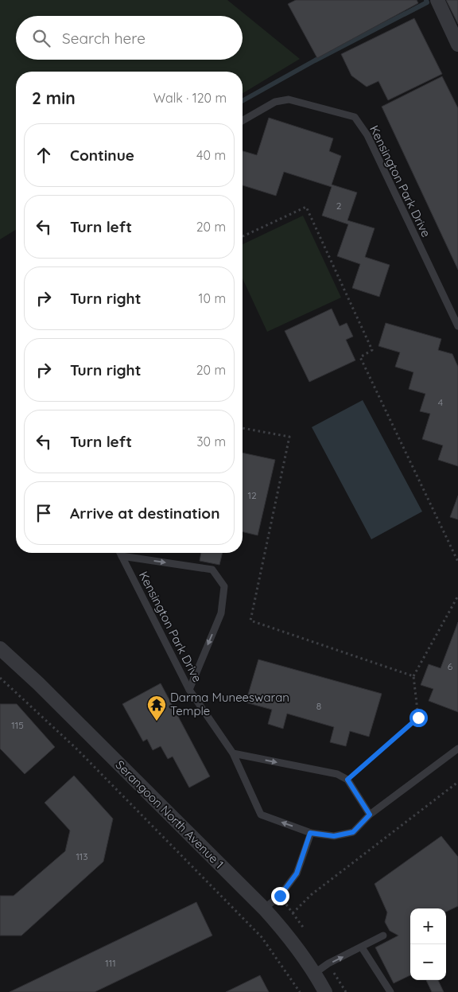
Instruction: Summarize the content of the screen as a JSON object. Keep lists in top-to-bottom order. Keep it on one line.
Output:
{"streets":{"street":["Serangoon North Avenue 1"],"lane":["Kensington Park Drive"]},"places":{"temple":["Darma Muneeswaran Temple"]},"house_numbers":["2","4","12","6","8","115","113","111"],"page":{"search":"Search here","heading":["2 min","Walk · 120 m"],"list":[["Continue","40 m"],["Turn left","20 m"],["Turn right","10 m"],["Turn right","20 m"],["Turn left","30 m"],"Arrive at destination"],"map_buttons":["+","−"]}}
